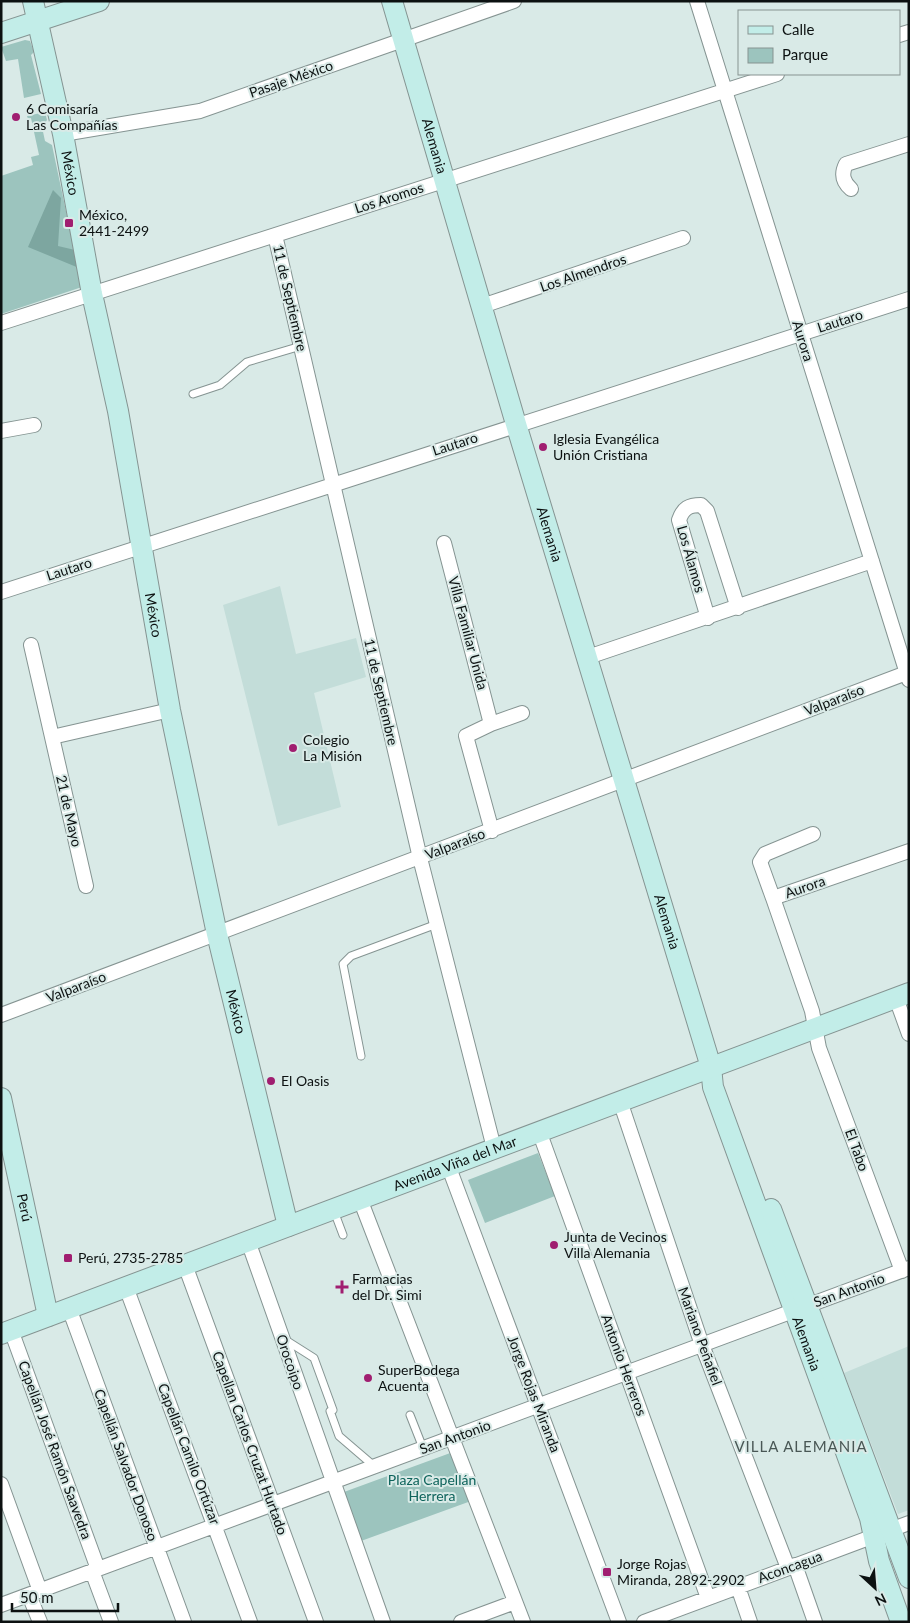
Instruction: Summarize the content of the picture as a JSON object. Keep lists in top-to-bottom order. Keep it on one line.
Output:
{"streets":{"main road":["Alemania","México","Avenida Viña del Mar","Perú"],"street":["Pasaje México","Los Aromos","Los Almendros","11 de Septiembre","Lautaro","Aurora","Los Álamos","Villa Familiar Unida","Valparaíso","21 de Mayo","El Tabo","San Antonio","Mariano Peñafiel","Orocoipo","Antonio Herreros","Jorge Rojas Miranda","Capellan Carlos Cruzat Hurtado","Capellán José Ramón Saavedra","Capellán Camilo Ortúzar","Capellán Salvador Donoso","Aconcagua"]},"crossings":[["Pasaje México","Alemania"],["Pasaje México","México"],["Alemania","Los Aromos"],["Alemania","Los Almendros"],["Alemania","Lautaro"],["Alemania","Valparaíso"],["Alemania","Avenida Viña del Mar"],["Alemania","San Antonio"],["Alemania","Aconcagua"],["México","Los Aromos"],["México","Lautaro"],["México","Valparaíso"],["México","Avenida Viña del Mar"],["Los Aromos","11 de Septiembre"],["Los Aromos","Aurora"],["11 de Septiembre","Lautaro"],["11 de Septiembre","Valparaíso"],["11 de Septiembre","Avenida Viña del Mar"],["Lautaro","Aurora"],["Aurora","Valparaíso"],["Aurora","El Tabo"],["Aurora","Avenida Viña del Mar"],["El Tabo","Avenida Viña del Mar"],["El Tabo","San Antonio"],["Avenida Viña del Mar","Perú"],["Avenida Viña del Mar","Mariano Peñafiel"],["Avenida Viña del Mar","Orocoipo"],["Avenida Viña del Mar","Antonio Herreros"],["Avenida Viña del Mar","Jorge Rojas Miranda"],["Avenida Viña del Mar","Capellan Carlos Cruzat Hurtado"],["Avenida Viña del Mar","Capellán José Ramón Saavedra"],["Avenida Viña del Mar","Capellán Camilo Ortúzar"],["Avenida Viña del Mar","Capellán Salvador Donoso"],["San Antonio","Mariano Peñafiel"],["San Antonio","Orocoipo"],["San Antonio","Antonio Herreros"],["San Antonio","Jorge Rojas Miranda"],["San Antonio","Capellan Carlos Cruzat Hurtado"],["San Antonio","Capellán José Ramón Saavedra"],["San Antonio","Capellán Camilo Ortúzar"],["San Antonio","Capellán Salvador Donoso"],["Mariano Peñafiel","Aconcagua"],["Antonio Herreros","Aconcagua"]],"districts":["VILLA ALEMANIA"],"parks":["Plaza Capellán Herrera"],"places":{"other":["6 Comisaría Las Compañías","Iglesia Evangélica Unión Cristiana","Colegio La Misión","El Oasis","Junta de Vecinos Villa Alemania","SuperBodega Acuenta"],"transit":["México, 2441-2499","Perú, 2735-2785","Jorge Rojas Miranda, 2892-2902"],"health":["Farmacias del Dr. Simi"]},"legend":["Calle","Parque"],"scale_bar":"50 m","north":"bottom right"}
